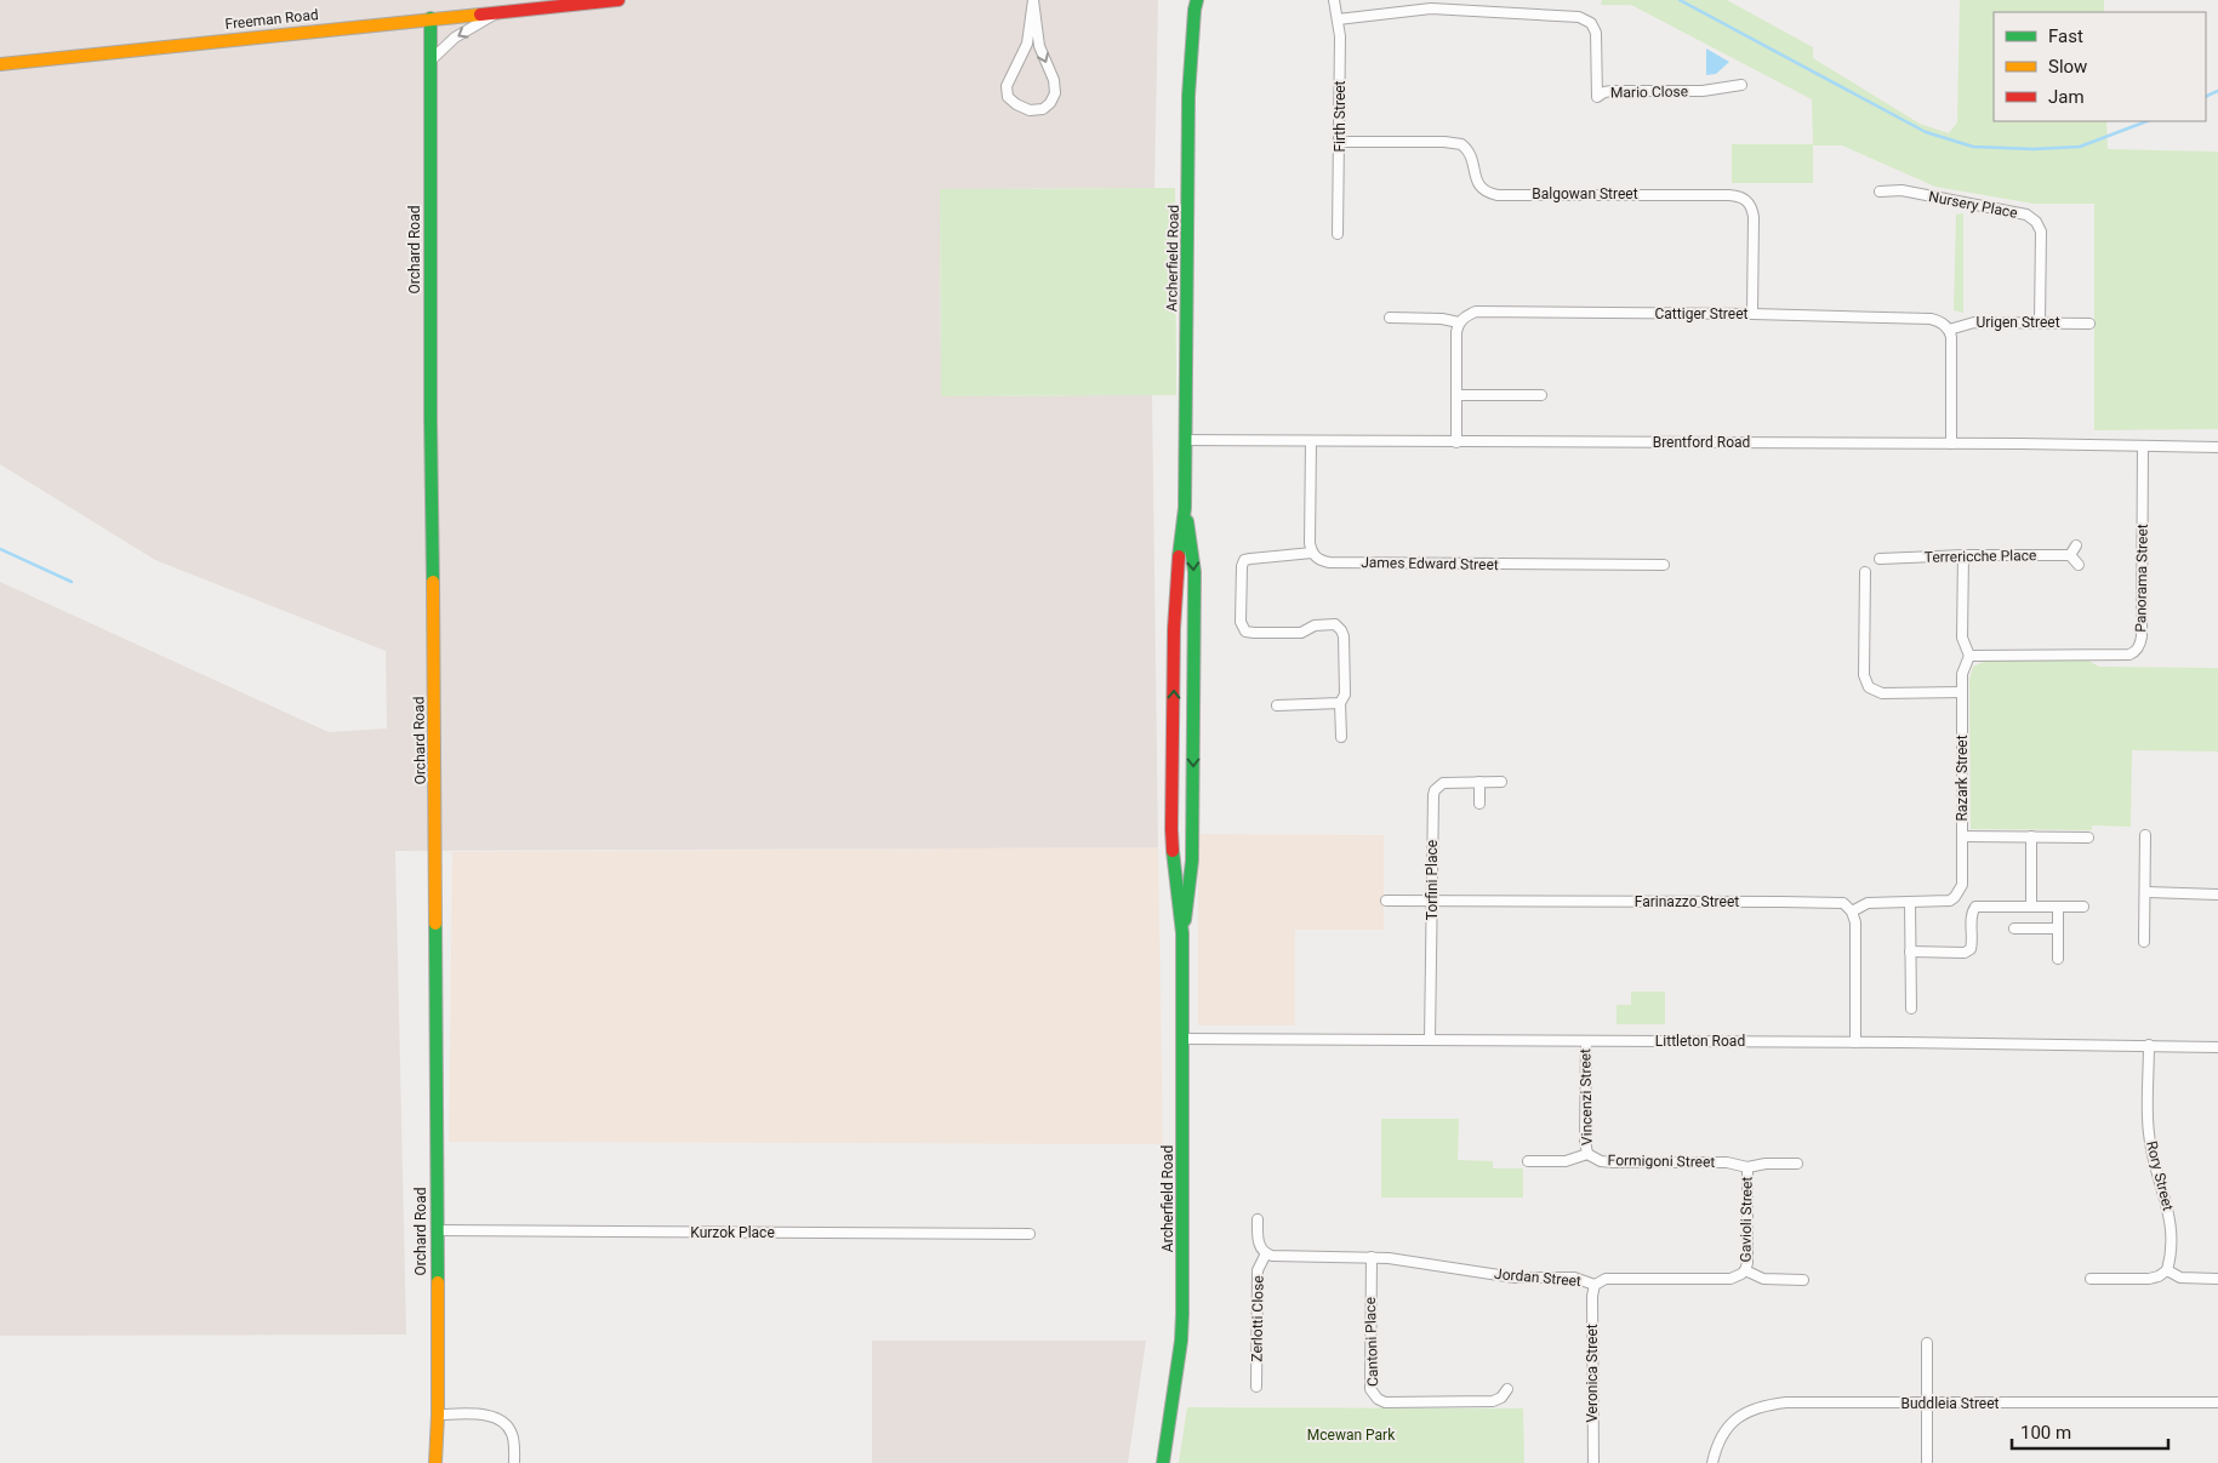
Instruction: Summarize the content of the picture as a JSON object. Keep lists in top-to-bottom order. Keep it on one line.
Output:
{"streets":{"street":["Freeman Road","Mario Close","Firth Street","Balgowan Street","Nursery Place","Orchard Road","Archerfield Road","Cattiger Street","Urigen Street","Brentford Road","Terrericche Place","James Edward Street","Panorama Street","Razark Street","Torfini Place","Farinazzo Street","Littleton Road","Vincenzi Street","Formigoni Street","Rory Street","Gavioli Street","Kurzok Place","Jordan Street","Zerlotti Close","Cantoni Place","Veronica Street","Buddleia Street"]},"crossings":[["Freeman Road","Orchard Road"],["Mario Close","Firth Street"],["Firth Street","Balgowan Street"],["Balgowan Street","Cattiger Street"],["Nursery Place","Urigen Street"],["Orchard Road","Kurzok Place"],["Archerfield Road","Brentford Road"],["Archerfield Road","Littleton Road"],["Cattiger Street","Urigen Street"],["Brentford Road","Panorama Street"],["Terrericche Place","Razark Street"],["Panorama Street","Razark Street"],["Razark Street","Farinazzo Street"],["Torfini Place","Farinazzo Street"],["Torfini Place","Littleton Road"],["Littleton Road","Vincenzi Street"],["Littleton Road","Rory Street"],["Vincenzi Street","Formigoni Street"],["Formigoni Street","Gavioli Street"],["Gavioli Street","Jordan Street"],["Jordan Street","Zerlotti Close"],["Jordan Street","Cantoni Place"],["Jordan Street","Veronica Street"]],"parks":["Mcewan Park"],"legend":["Fast","Slow","Jam"],"scale_bar":"100 m"}
